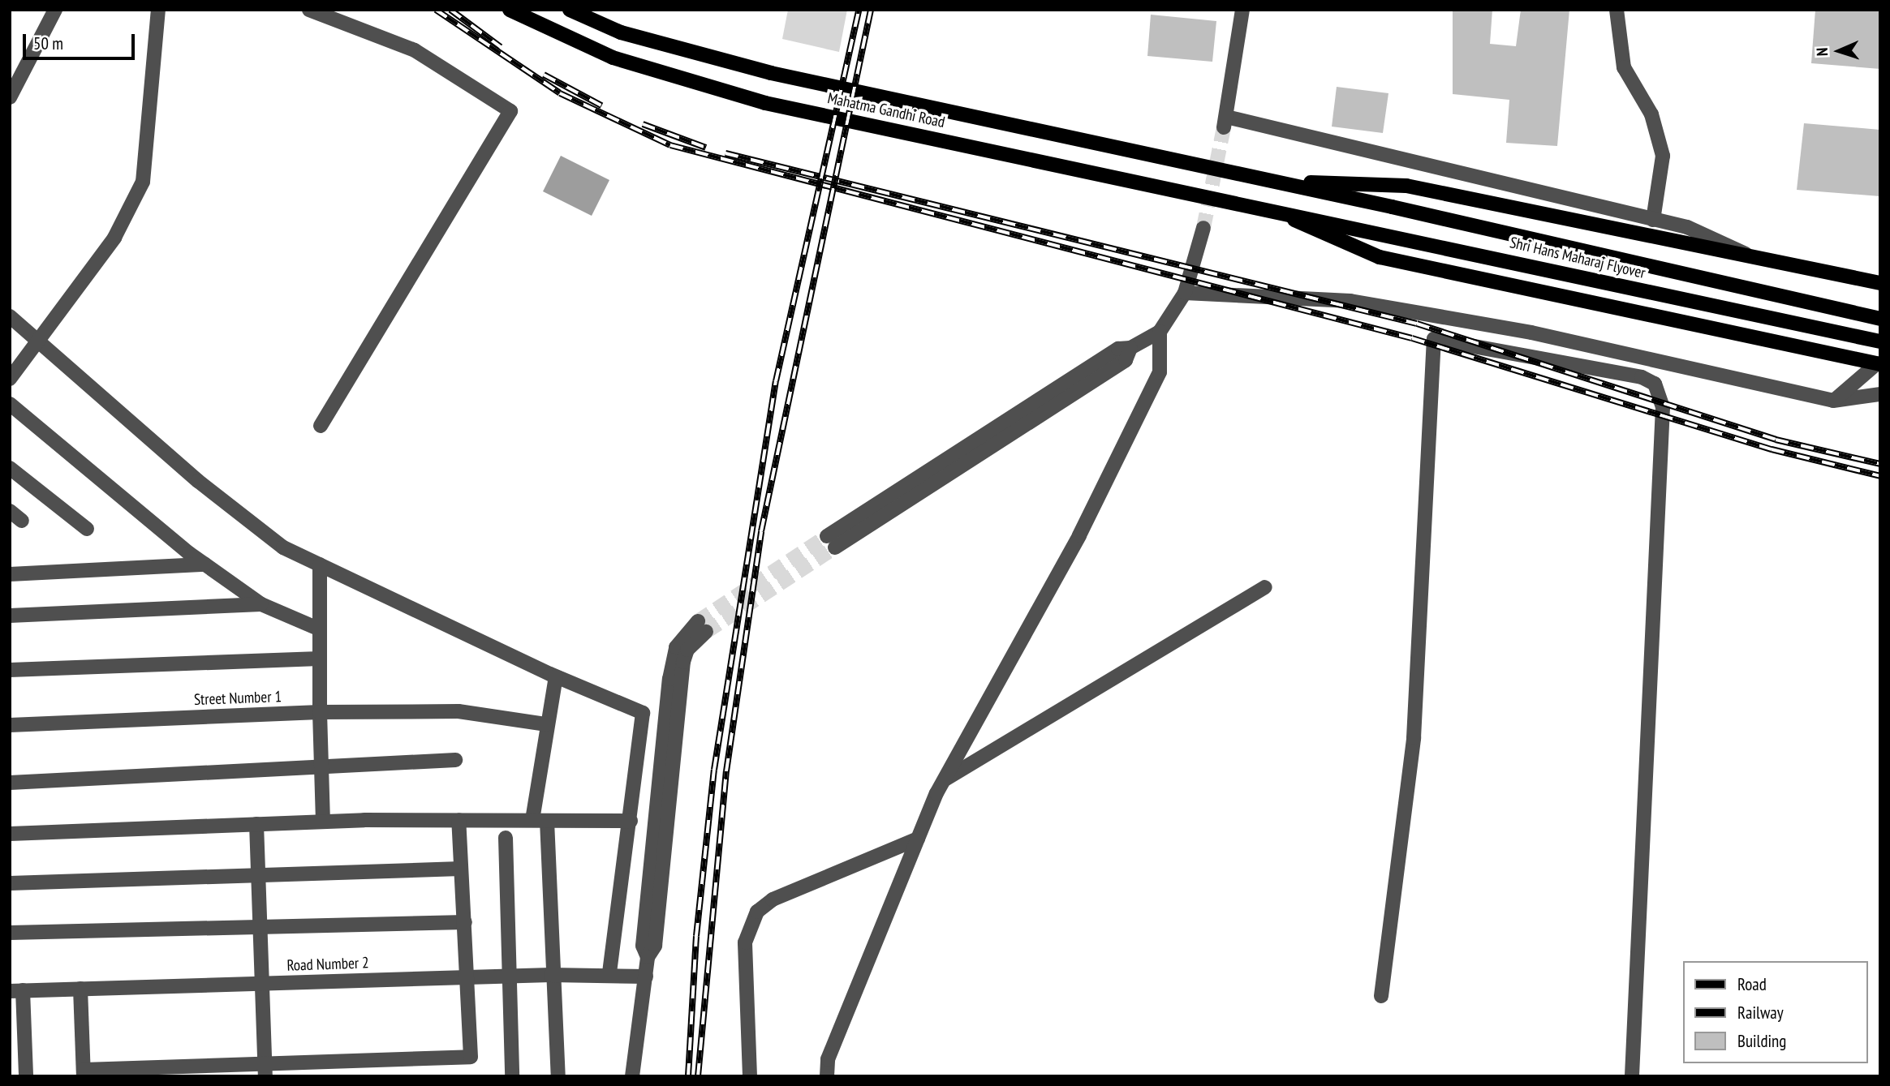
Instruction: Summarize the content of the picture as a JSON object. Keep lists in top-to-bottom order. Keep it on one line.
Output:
{"streets":{"main road":["Mahatma Gandhi Road","Shri Hans Maharaj Flyover"],"street":["Street Number 1","Road Number 2"]},"crossings":[["Mahatma Gandhi Road","Shri Hans Maharaj Flyover"]],"legend":["Road","Railway","Building"],"scale_bar":"50 m","north":"left"}
